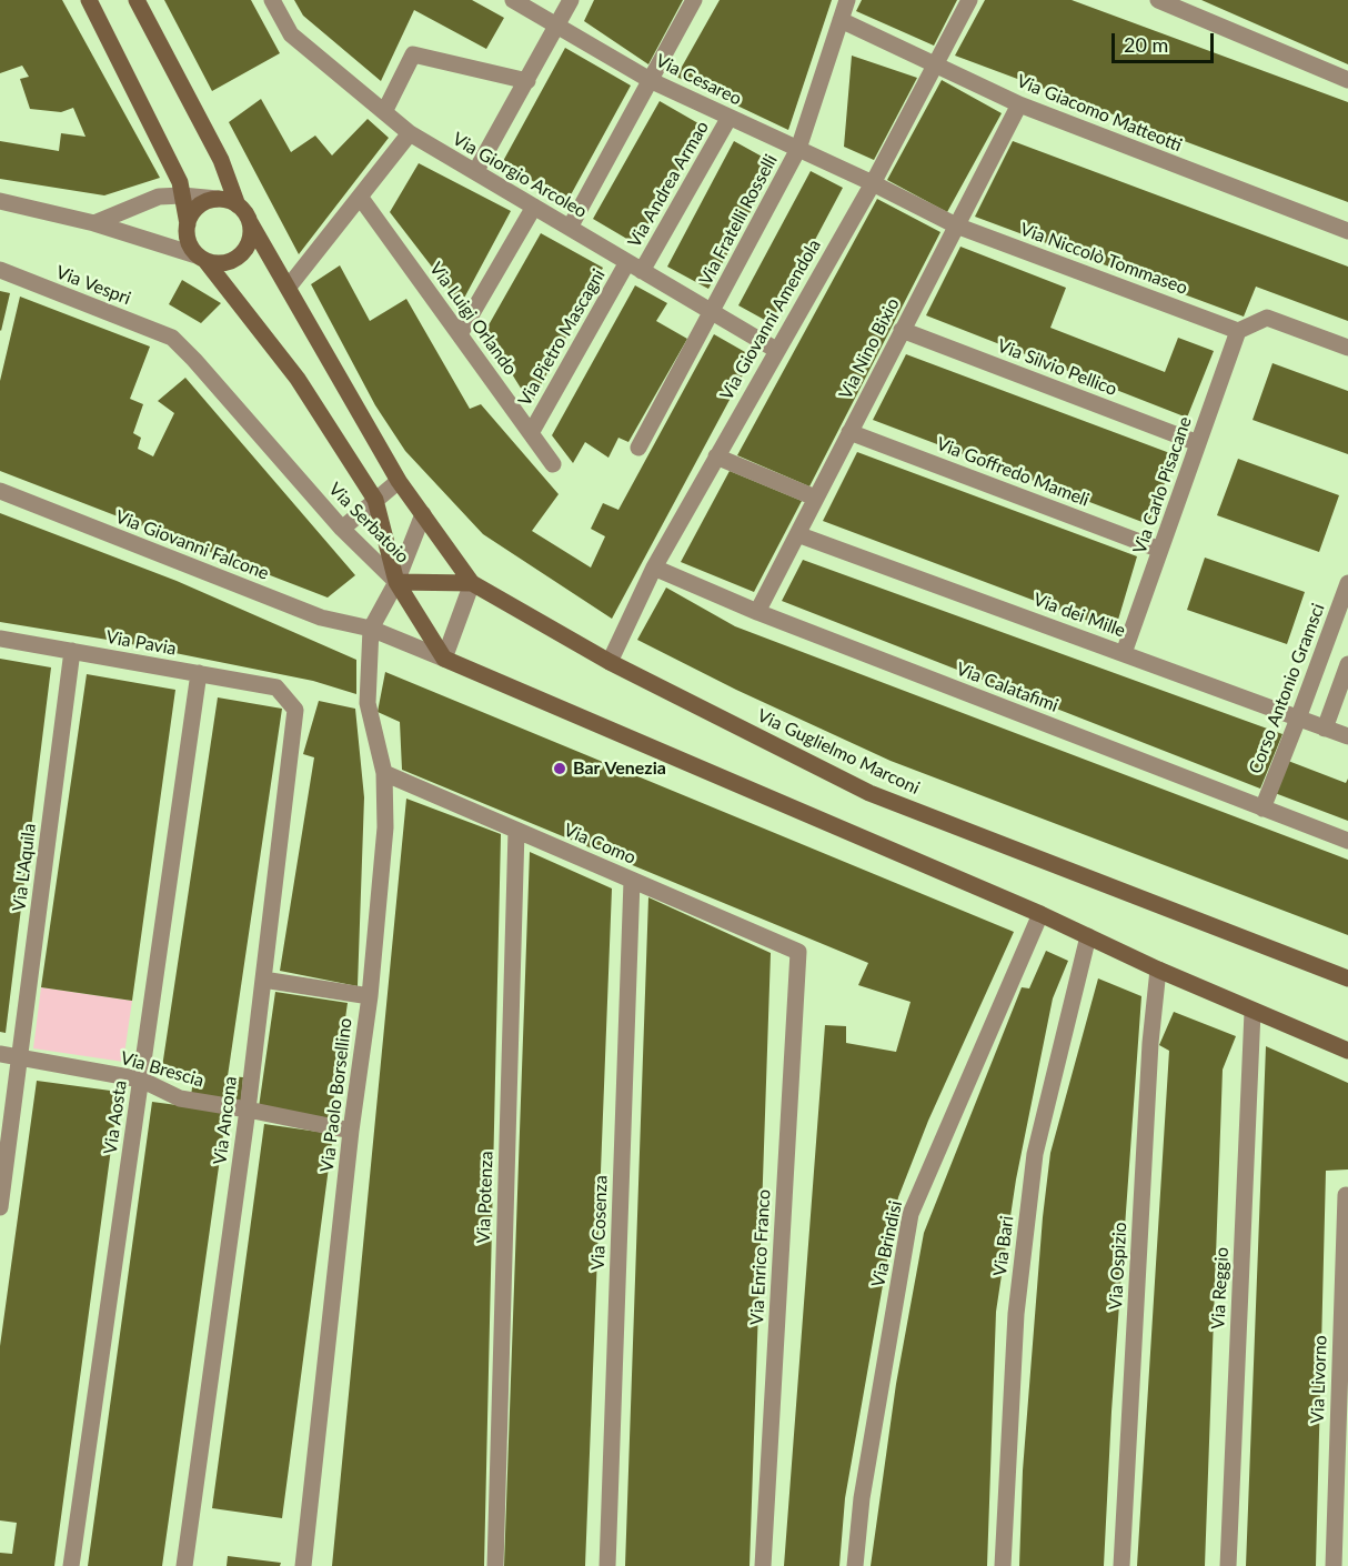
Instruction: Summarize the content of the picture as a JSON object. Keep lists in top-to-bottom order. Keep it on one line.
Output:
{"streets":{"street":["Via Cesareo","Via Giacomo Matteotti","Via Giorgio Arcoleo","Via Andrea Armao","Via Fratelli Rosselli","Via Niccolò Tommaseo","Via Vespri","Via Luigi Orlando","Via Giovanni Amendola","Via Pietro Mascagni","Via Nino Bixio","Via Silvio Pellico","Via Goffredo Mameli","Via Carlo Pisacane","Via Serbatoio","Via Giovanni Falcone","Via dei Mille","Via Pavia","Via Calatafimi","Corso Antonio Gramsci","Via Guglielmo Marconi","Via Como","Via L'Aquila","Via Brescia","Via Paolo Borsellino","Via Aosta","Via Ancona","Via Potenza","Via Cosenza","Via Brindisi","Via Bari","Via Enrico Franco","Via Ospizio","Via Reggio","Via Livorno"]},"crossings":[["Via Cesareo","Via Andrea Armao"],["Via Cesareo","Via Fratelli Rosselli"],["Via Cesareo","Via Niccolò Tommaseo"],["Via Cesareo","Via Giovanni Amendola"],["Via Giacomo Matteotti","Via Fratelli Rosselli"],["Via Giacomo Matteotti","Via Giovanni Amendola"],["Via Giacomo Matteotti","Via Nino Bixio"],["Via Giorgio Arcoleo","Via Andrea Armao"],["Via Giorgio Arcoleo","Via Fratelli Rosselli"],["Via Giorgio Arcoleo","Via Giovanni Amendola"],["Via Giorgio Arcoleo","Via Pietro Mascagni"],["Via Andrea Armao","Via Pietro Mascagni"],["Via Niccolò Tommaseo","Via Giovanni Amendola"],["Via Niccolò Tommaseo","Via Nino Bixio"],["Via Niccolò Tommaseo","Via Carlo Pisacane"],["Via Vespri","Via Serbatoio"],["Via Luigi Orlando","Via Pietro Mascagni"],["Via Giovanni Amendola","Via Calatafimi"],["Via Giovanni Amendola","Via Guglielmo Marconi"],["Via Nino Bixio","Via Silvio Pellico"],["Via Nino Bixio","Via Goffredo Mameli"],["Via Nino Bixio","Via dei Mille"],["Via Nino Bixio","Via Calatafimi"],["Via Silvio Pellico","Via Carlo Pisacane"],["Via Goffredo Mameli","Via Carlo Pisacane"],["Via Carlo Pisacane","Via dei Mille"],["Via Serbatoio","Via Guglielmo Marconi"],["Via Giovanni Falcone","Via Paolo Borsellino"],["Via dei Mille","Corso Antonio Gramsci"],["Via Pavia","Via L'Aquila"],["Via Pavia","Via Aosta"],["Via Pavia","Via Ancona"],["Via Calatafimi","Corso Antonio Gramsci"],["Via Como","Via Paolo Borsellino"],["Via Como","Via Potenza"],["Via Como","Via Cosenza"],["Via Como","Via Enrico Franco"],["Via L'Aquila","Via Brescia"],["Via Brescia","Via Paolo Borsellino"],["Via Brescia","Via Aosta"],["Via Brescia","Via Ancona"]],"places":["Bar Venezia"],"scale_bar":"20 m"}
